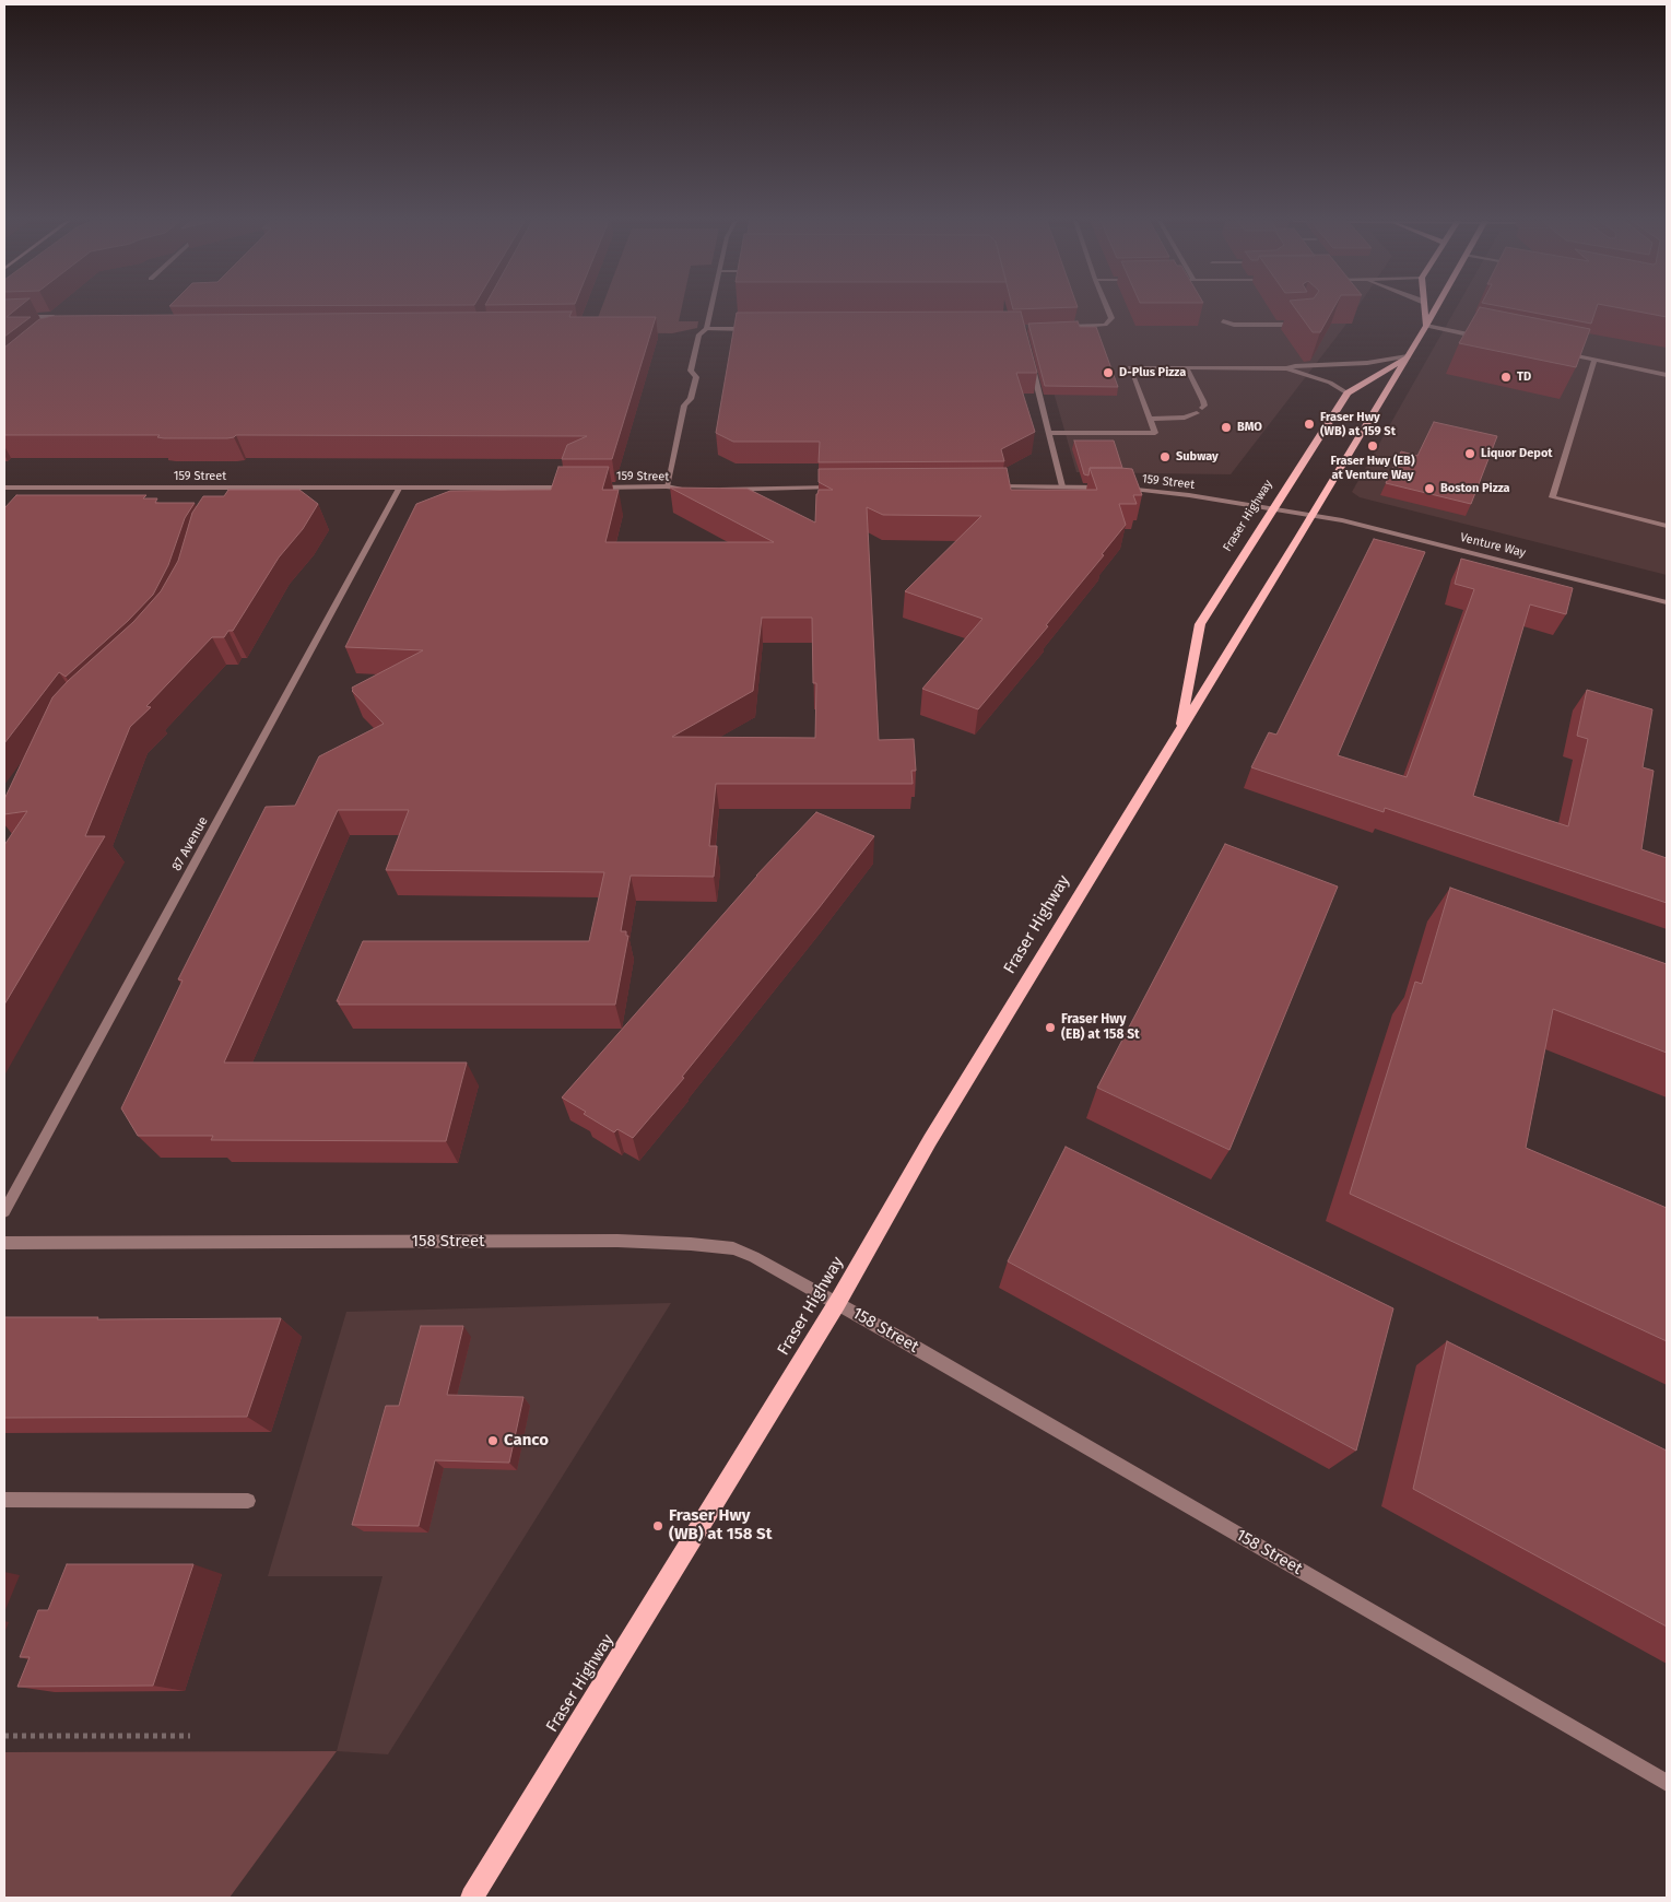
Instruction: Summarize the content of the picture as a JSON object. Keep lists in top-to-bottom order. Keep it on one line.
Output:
{"streets":{"main road":["Fraser Highway"],"street":["159 Street","Venture Way","87 Avenue","158 Street"]},"crossings":[["159 Street","Fraser Highway"],["159 Street","Venture Way"],["159 Street","87 Avenue"],["Fraser Highway","Venture Way"],["Fraser Highway","158 Street"]],"places":["D-Plus Pizza","TD","Fraser Hwy (WB) at 159 St","BMO","Fraser Hwy (EB) at Venture Way","Liquor Depot","Subway","Boston Pizza","Fraser Hwy (EB) at 158 St","Canco","Fraser Hwy (WB) at 158 St"]}
